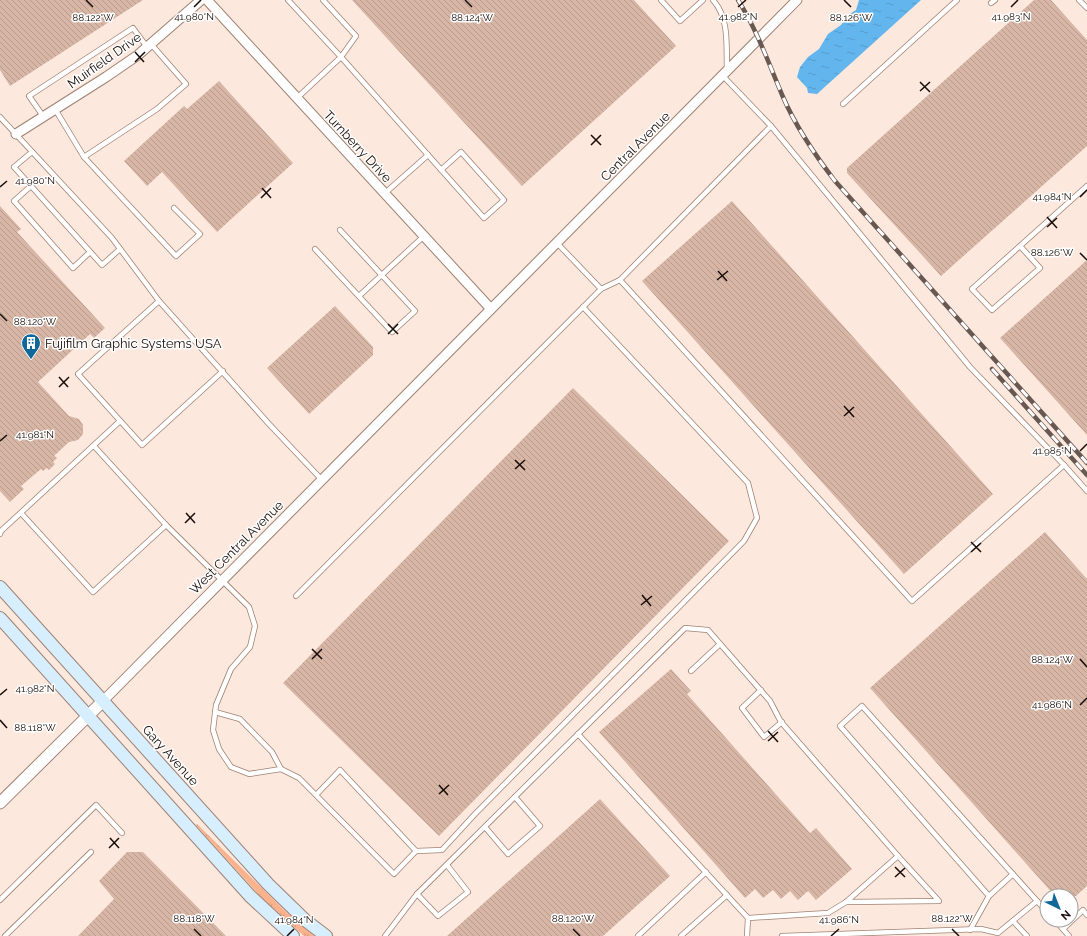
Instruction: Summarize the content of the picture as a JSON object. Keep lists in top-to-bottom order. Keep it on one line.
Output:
{"streets":{"main road":["Gary Avenue"],"street":["Muirfield Drive","Turnberry Drive","Central Avenue","West Central Avenue"]},"crossings":[["Turnberry Drive","Central Avenue"],["Turnberry Drive","West Central Avenue"],["Central Avenue","West Central Avenue"],["West Central Avenue","Gary Avenue"]],"places":{"building":["Fujifilm Graphic Systems USA"]},"north":"bottom right","coordinates":["41.980°N","41.982°N","41.983°N","88.122°W","88.124°W","88.126°W","41.984°N","88.120°W","41.981°N","41.985°N","41.986°N","88.118°W"]}
